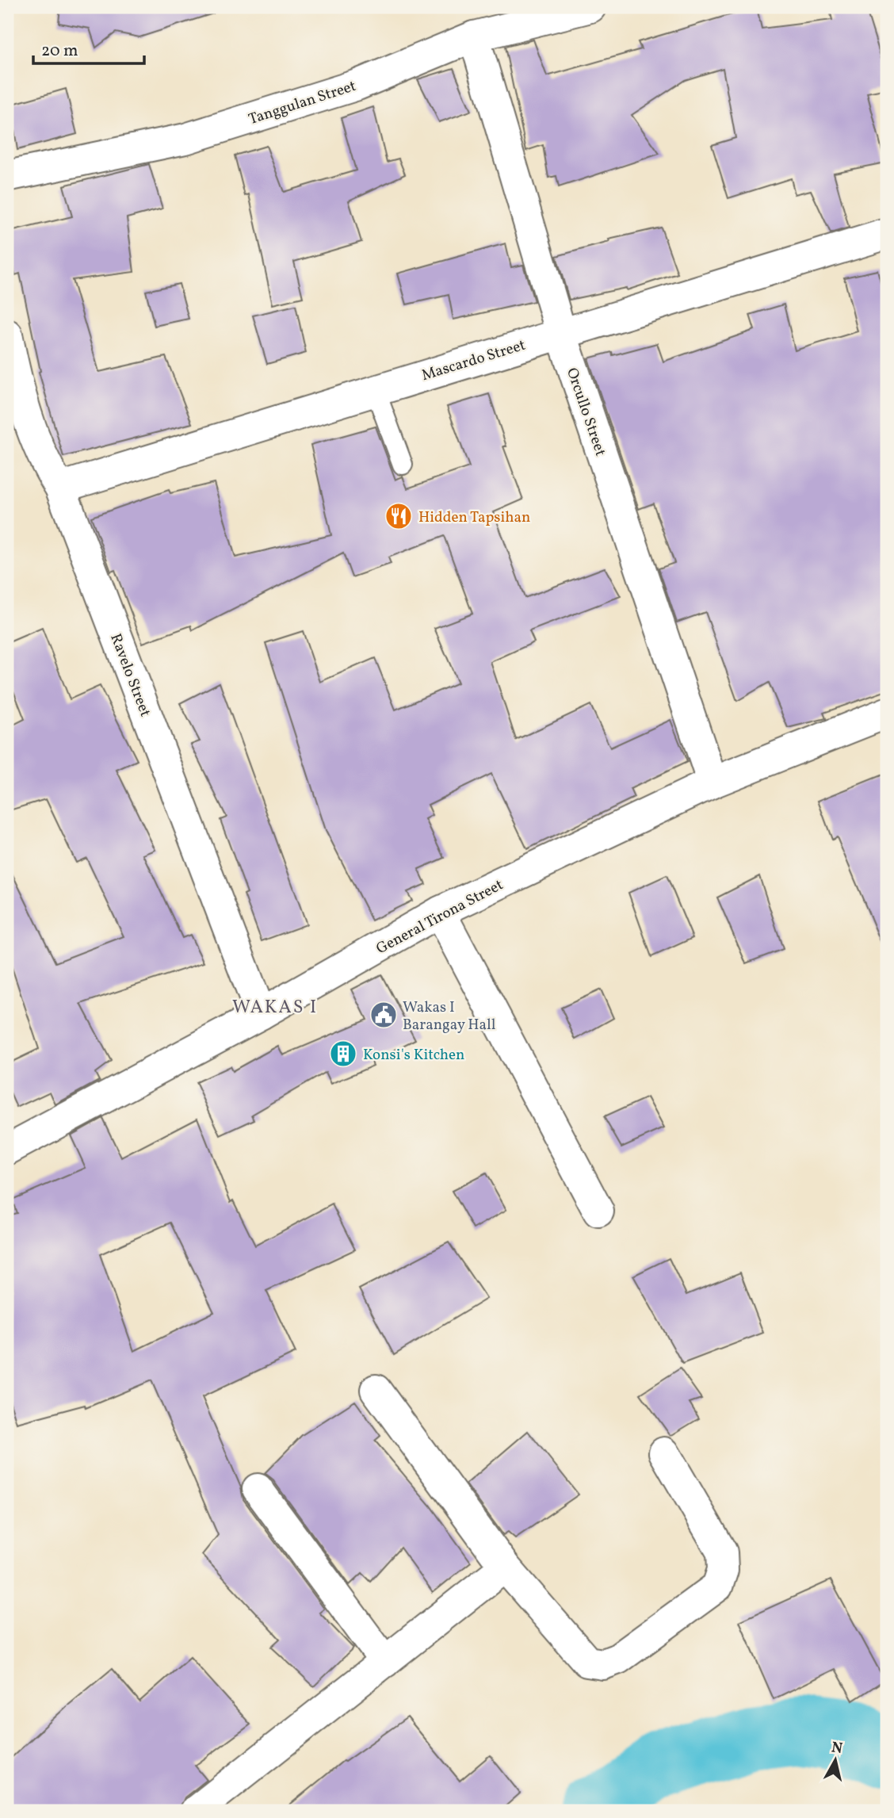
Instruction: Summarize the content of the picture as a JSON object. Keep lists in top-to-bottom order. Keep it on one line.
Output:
{"streets":{"street":["Tanggulan Street","Mascardo Street","Orcullo Street","Ravelo Street","General Tirona Street"]},"crossings":[["Tanggulan Street","Orcullo Street"],["Mascardo Street","Orcullo Street"],["Mascardo Street","Ravelo Street"],["Orcullo Street","General Tirona Street"],["Ravelo Street","General Tirona Street"]],"districts":["WAKAS I"],"places":{"restaurant":["Hidden Tapsihan"],"public building":["Wakas I Barangay Hall"],"building":["Konsi's Kitchen"]},"scale_bar":"20 m","north":"top"}
